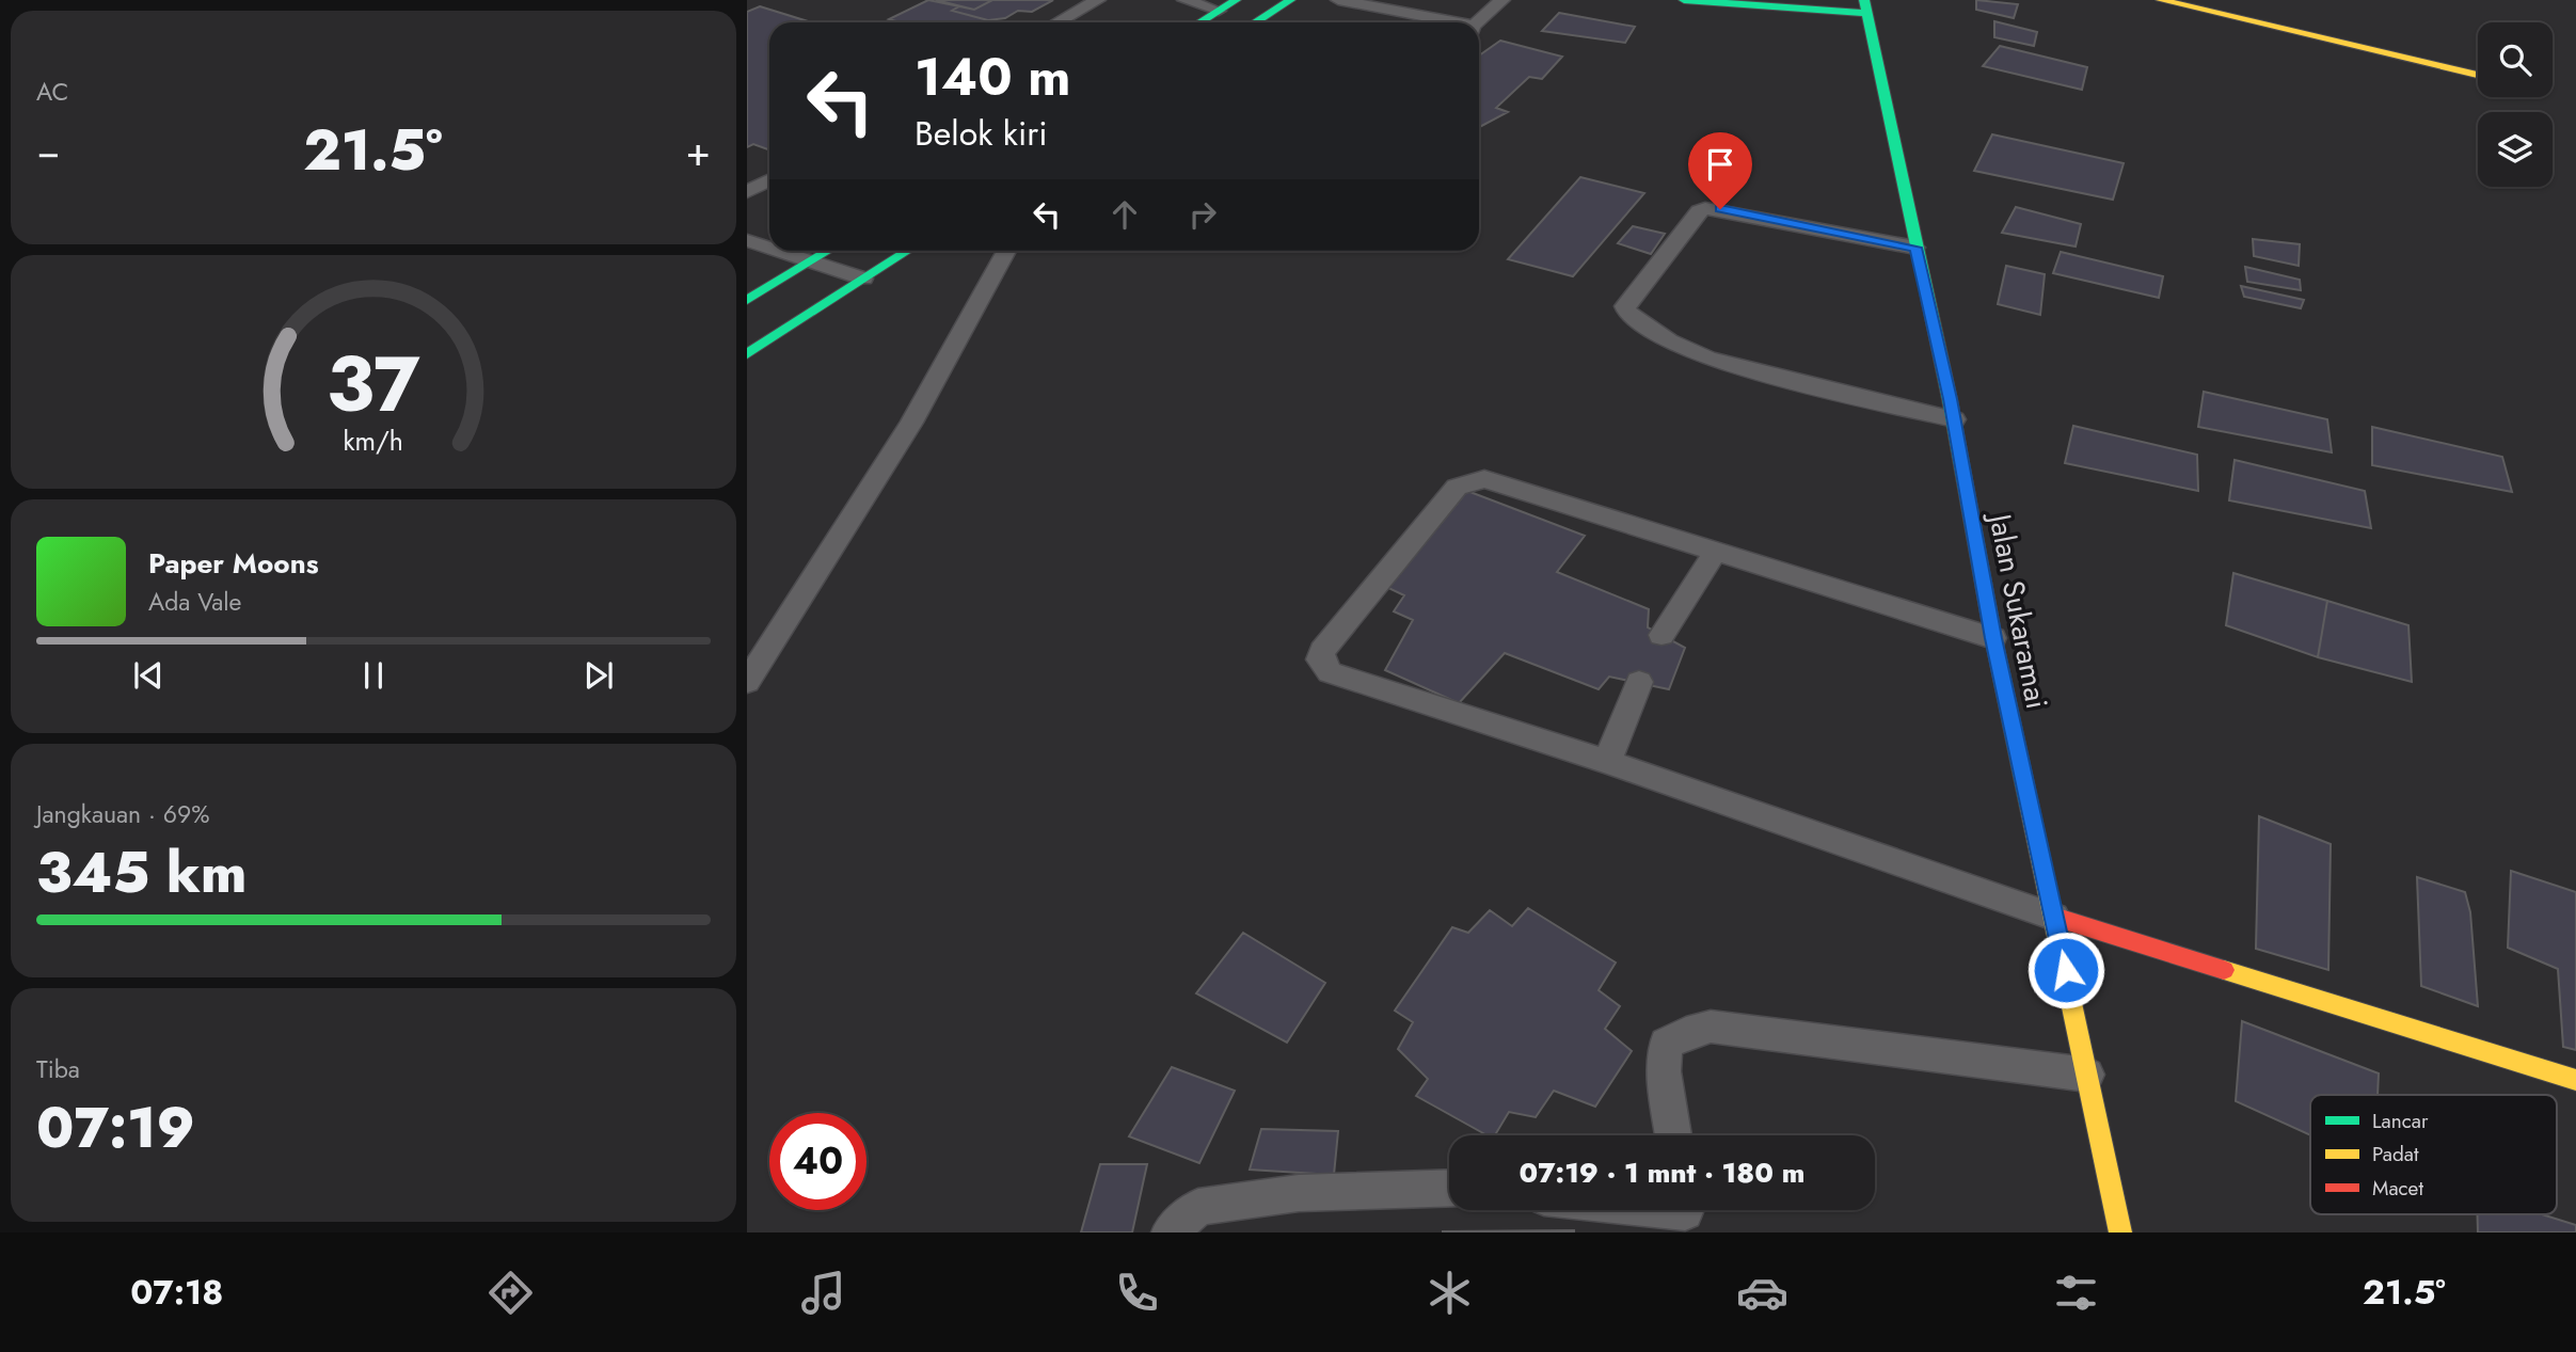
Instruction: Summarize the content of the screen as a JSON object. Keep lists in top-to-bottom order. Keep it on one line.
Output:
{"streets":{"street":["Jalan Sukaramai"]},"legend":["Lancar","Padat","Macet"],"page":{"tile":["AC",["Jangkauan · 69%","345 km"],["Tiba","07:19"]],"turn":["140 m","Belok kiri"],"heat":["−","21.5°","+"],"song":["Paper Moons","Ada Vale"],"limit":"40","trip":"07:19 · 1 mnt · 180 m","tabs":["07:18","21.5°"],"gauge":["37","km/h"]}}
